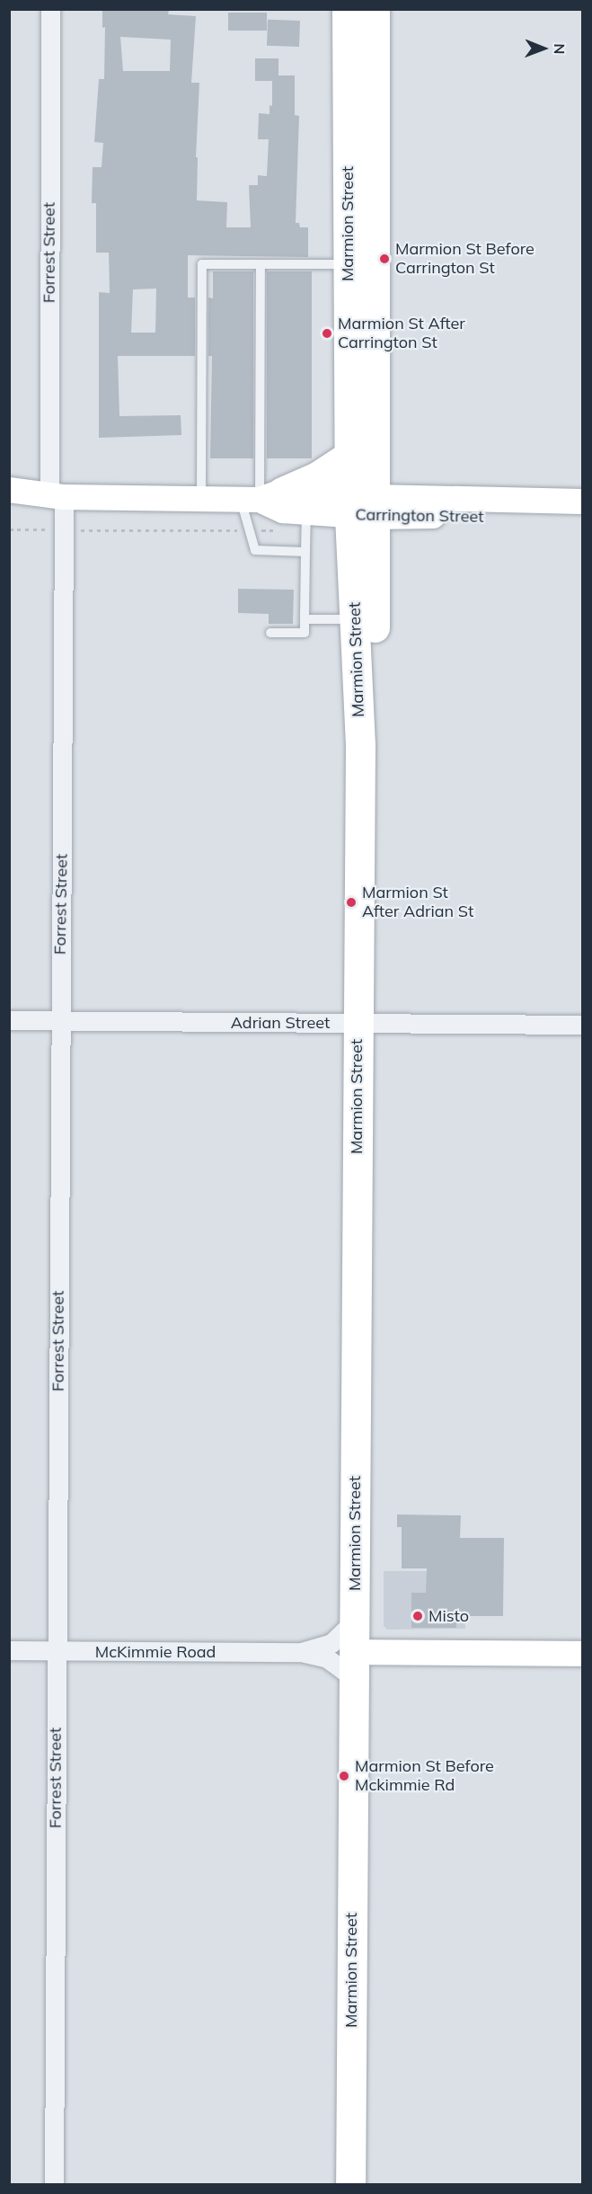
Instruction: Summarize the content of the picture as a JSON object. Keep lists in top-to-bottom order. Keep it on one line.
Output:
{"streets":{"main road":["Marmion Street","Carrington Street"],"street":["Forrest Street","Adrian Street","McKimmie Road"]},"crossings":[["Marmion Street","Carrington Street"],["Marmion Street","Adrian Street"],["Marmion Street","McKimmie Road"],["Forrest Street","Carrington Street"],["Forrest Street","Adrian Street"],["Forrest Street","McKimmie Road"]],"places":["Marmion St Before Carrington St","Marmion St After Carrington St","Marmion St After Adrian St","Misto","Marmion St Before Mckimmie Rd"],"north":"right"}
